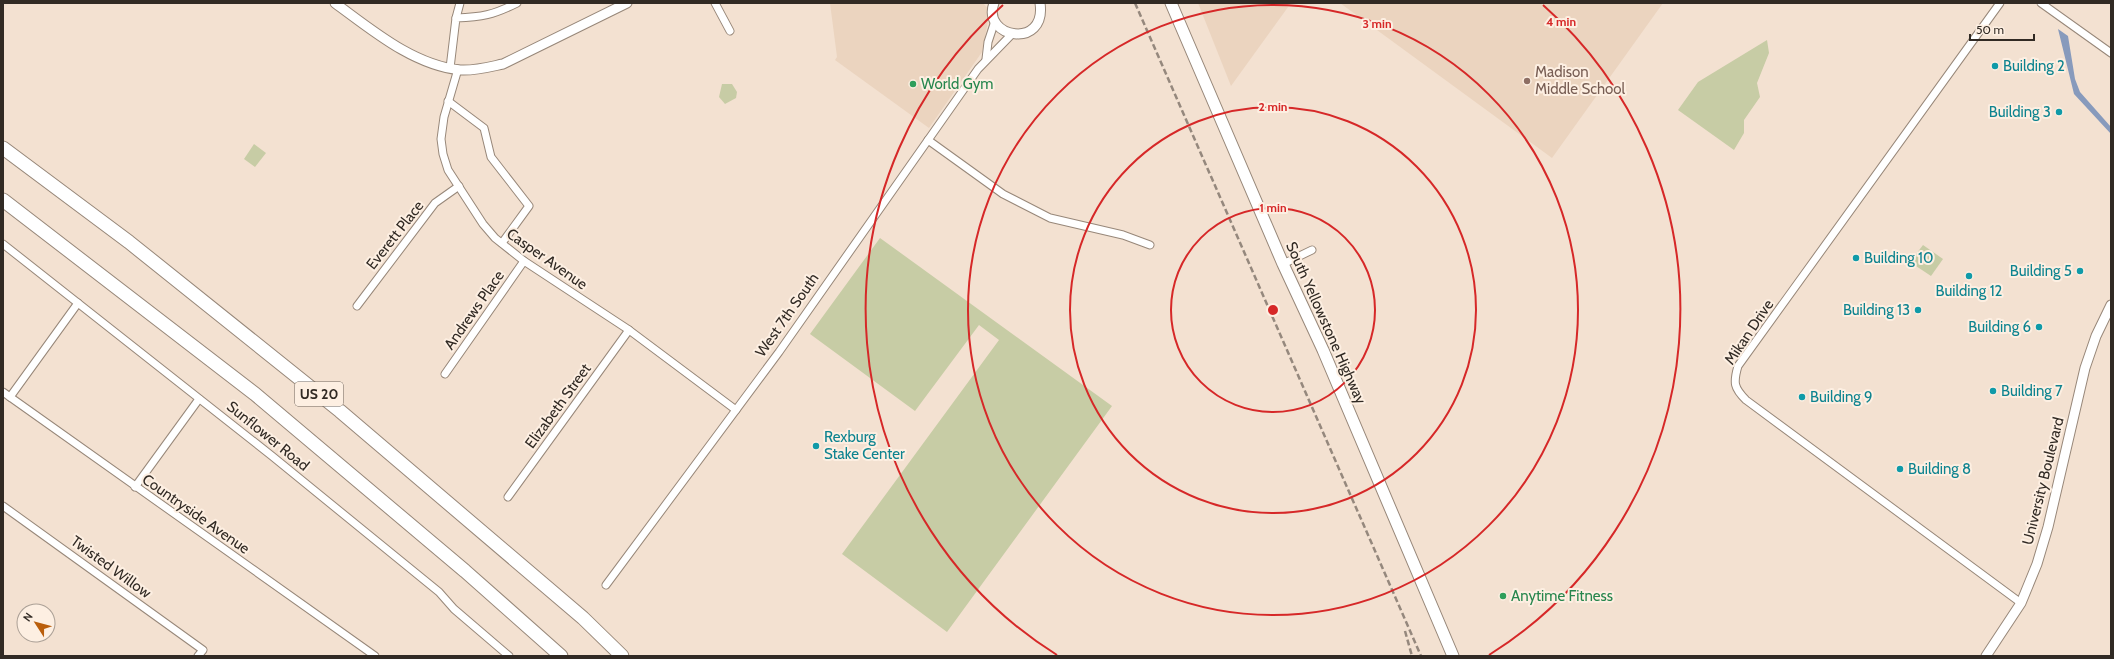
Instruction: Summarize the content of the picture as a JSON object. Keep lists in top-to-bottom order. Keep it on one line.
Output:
{"streets":{"highway":["US 20"],"main road":["South Yellowstone Highway"],"street":["Everett Place","Casper Avenue","Andrews Place","West 7th South","Mikan Drive","Elizabeth Street","Sunflower Road","University Boulevard","Countryside Avenue","Twisted Willow"]},"crossings":[["Everett Place","Casper Avenue"],["Casper Avenue","Andrews Place"],["Casper Avenue","West 7th South"],["Casper Avenue","Elizabeth Street"],["Mikan Drive","University Boulevard"]],"places":["Building 2","Madison Middle School","World Gym","Building 3","Building 10","Building 5","Building 12","Building 13","Building 6","Building 7","Building 9","Rexburg Stake Center","Building 8","Anytime Fitness"],"scale_bar":"50 m","north":"top left","rings":["4 min","3 min","2 min","1 min"]}
